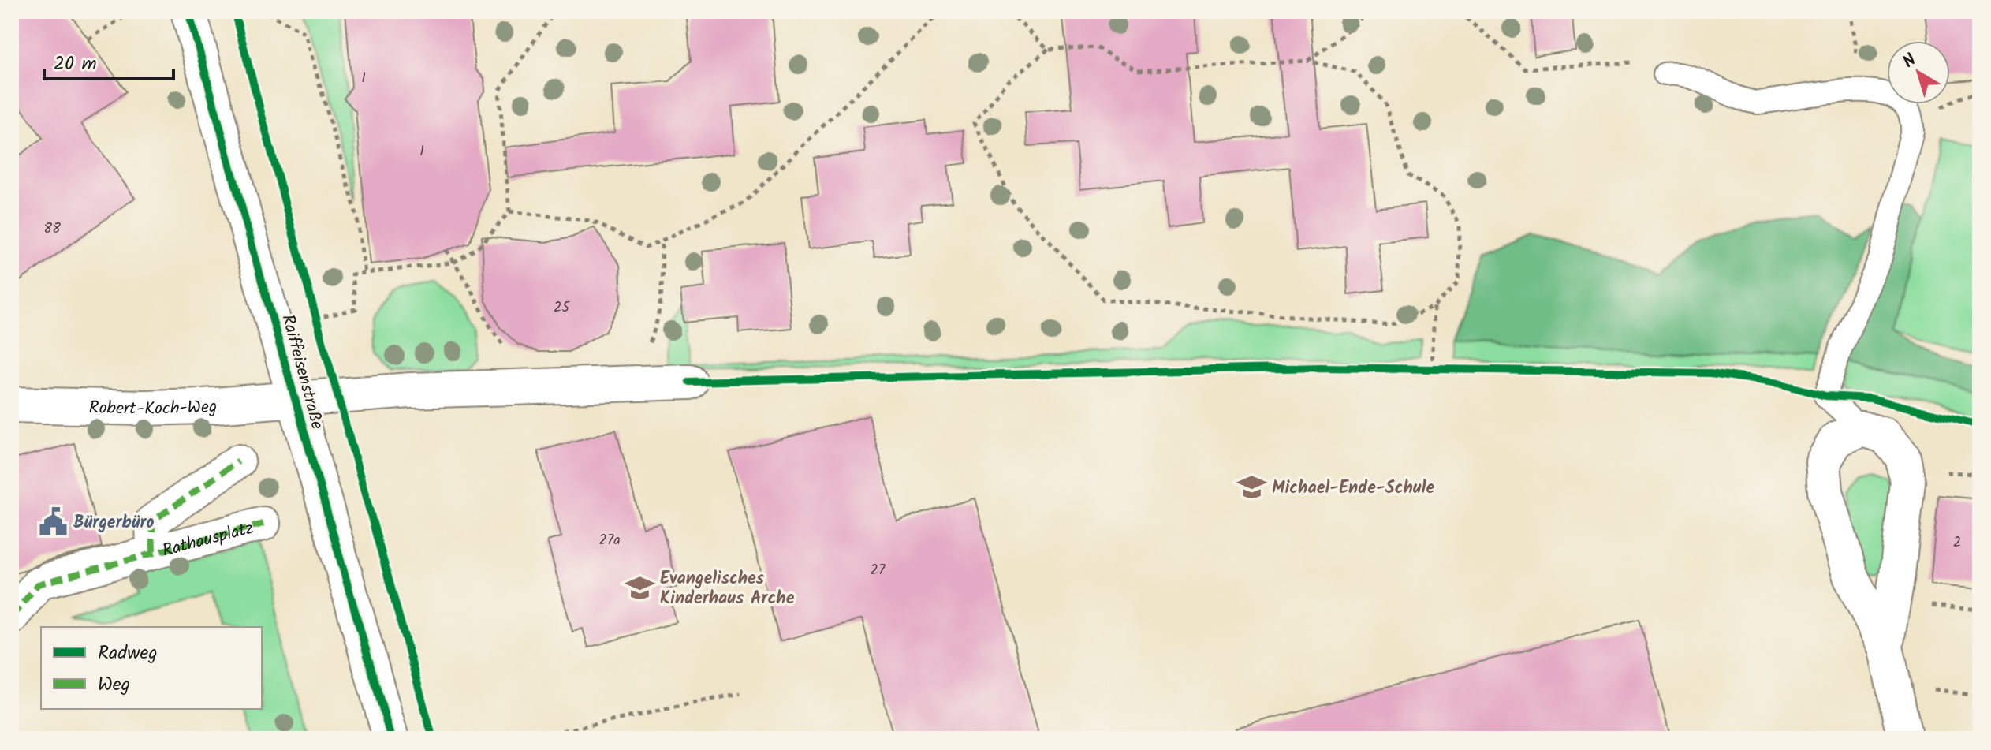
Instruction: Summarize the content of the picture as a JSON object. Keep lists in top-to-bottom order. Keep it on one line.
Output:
{"streets":{"street":["Raiffeisenstraße","Robert-Koch-Weg","Rathausplatz"]},"crossings":[["Raiffeisenstraße","Robert-Koch-Weg"]],"places":{"school or university":["Michael-Ende-Schule","Evangelisches Kinderhaus Arche"],"public building":["Bürgerbüro"]},"house_numbers":["1","1","88","25","27a","2","27"],"legend":["Radweg","Weg"],"scale_bar":"20 m","north":"top left"}
